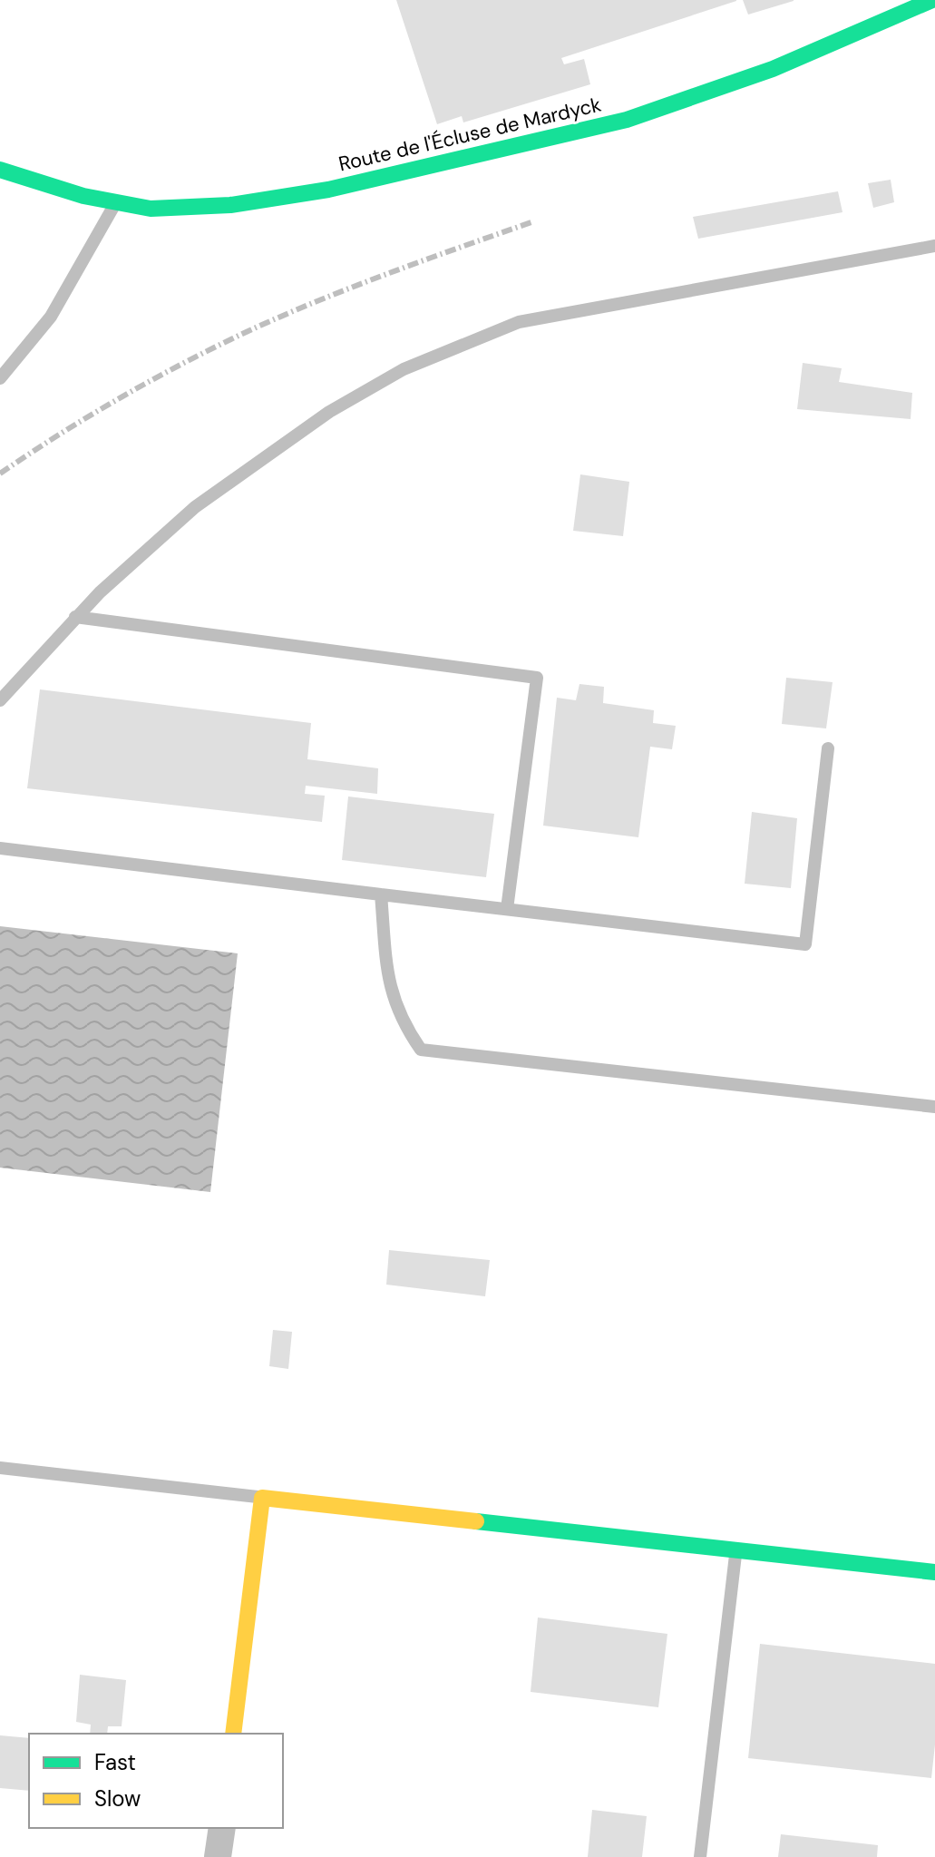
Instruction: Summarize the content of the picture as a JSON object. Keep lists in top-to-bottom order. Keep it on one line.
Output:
{"streets":{"street":["Route de l'Écluse de Mardyck"]},"legend":["Fast","Slow"]}
